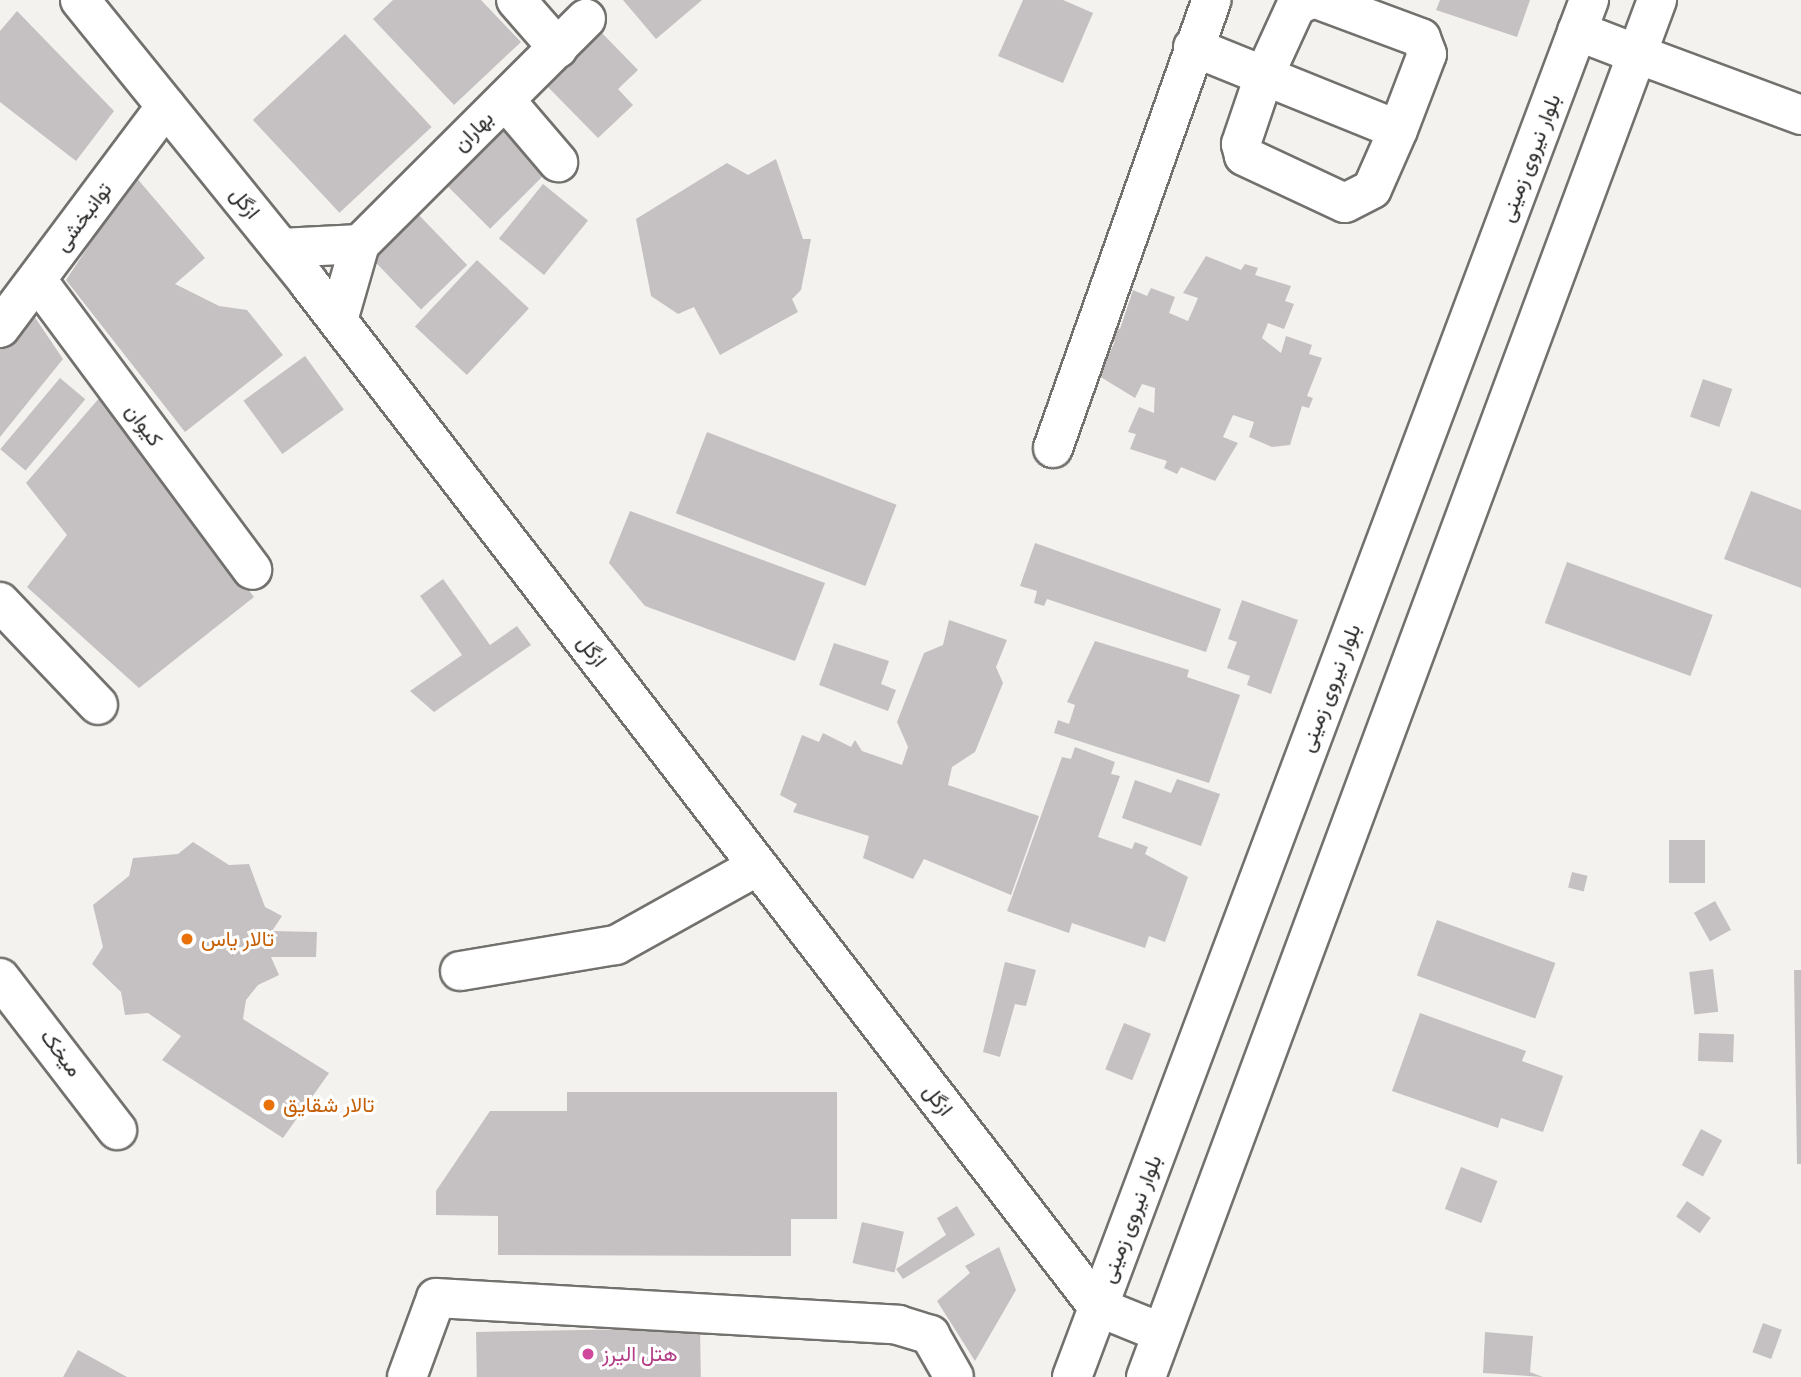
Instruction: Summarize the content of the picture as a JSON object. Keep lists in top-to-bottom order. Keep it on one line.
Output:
{"streets":{"main road":["بهاران","بلوار نیروی زمینی","ازگل","توانبخشی","کیوان","میخک"]},"crossings":[["بلوار نیروی زمینی","ازگل"],["ازگل","توانبخشی"],["توانبخشی","کیوان"]],"places":["تالار یاس","تالار شقایق","هتل الیرز"]}
